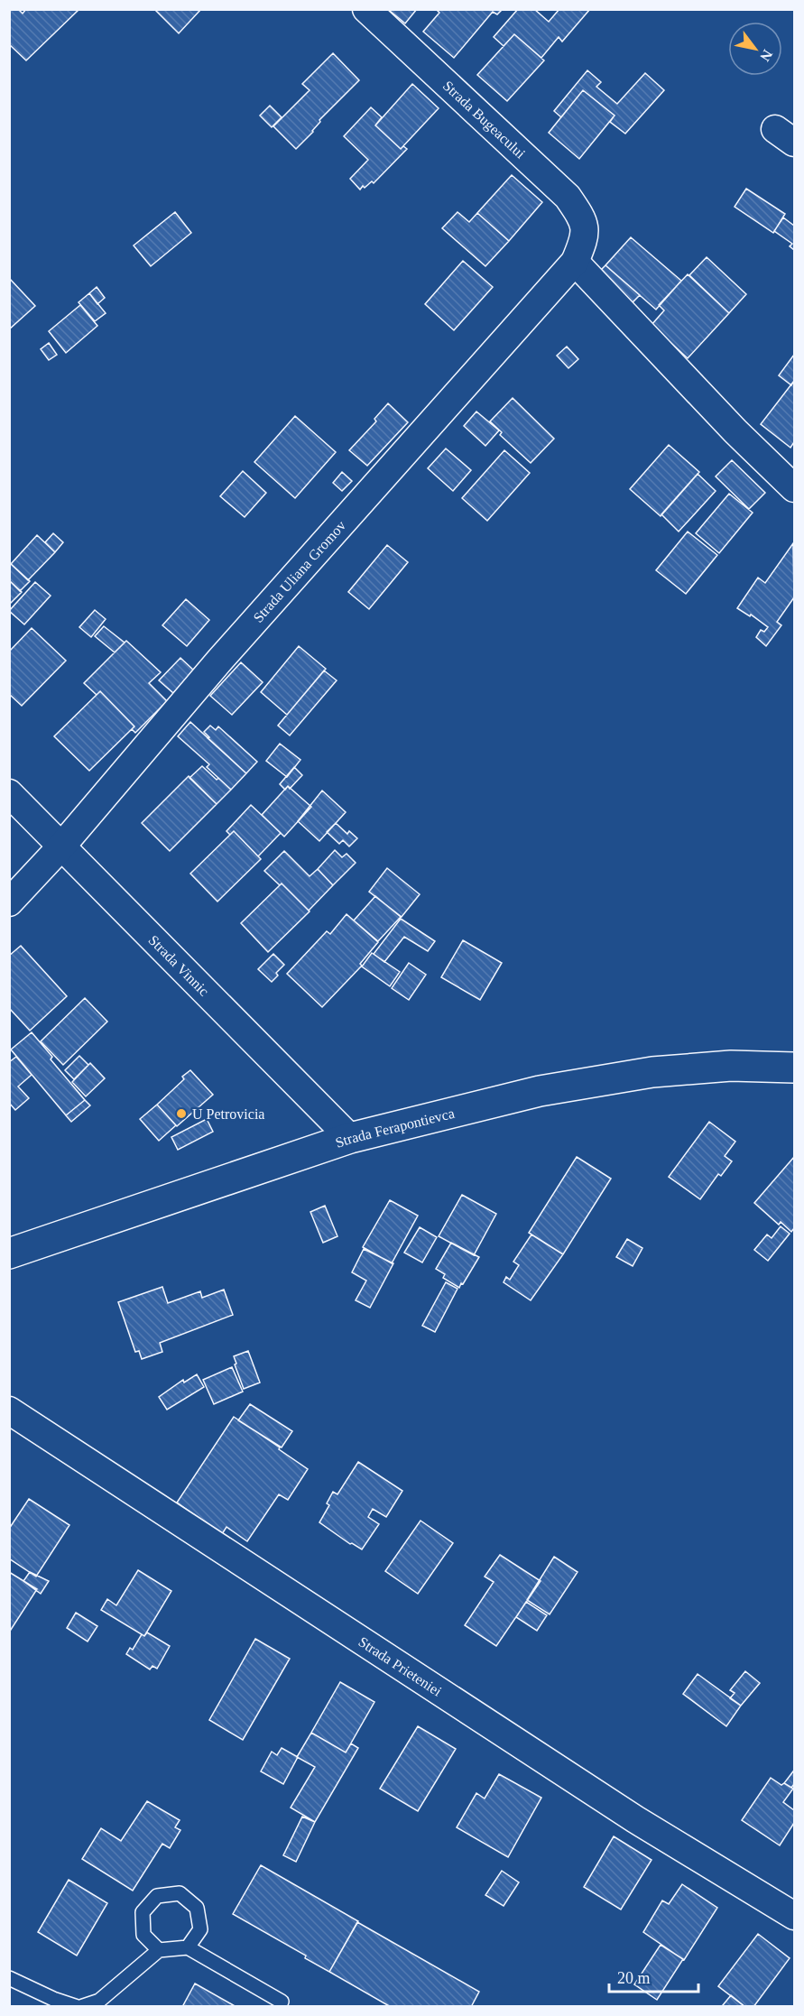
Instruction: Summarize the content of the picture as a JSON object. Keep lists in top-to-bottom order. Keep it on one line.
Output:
{"streets":{"main road":["Strada Ferapontievca"],"street":["Strada Bugeacului","Strada Uliana Gromov","Strada Vinnic","Strada Prieteniei"]},"crossings":[["Strada Bugeacului","Strada Uliana Gromov"],["Strada Uliana Gromov","Strada Vinnic"],["Strada Vinnic","Strada Ferapontievca"]],"places":["U Petrovicia"],"scale_bar":"20 m","north":"bottom right"}
